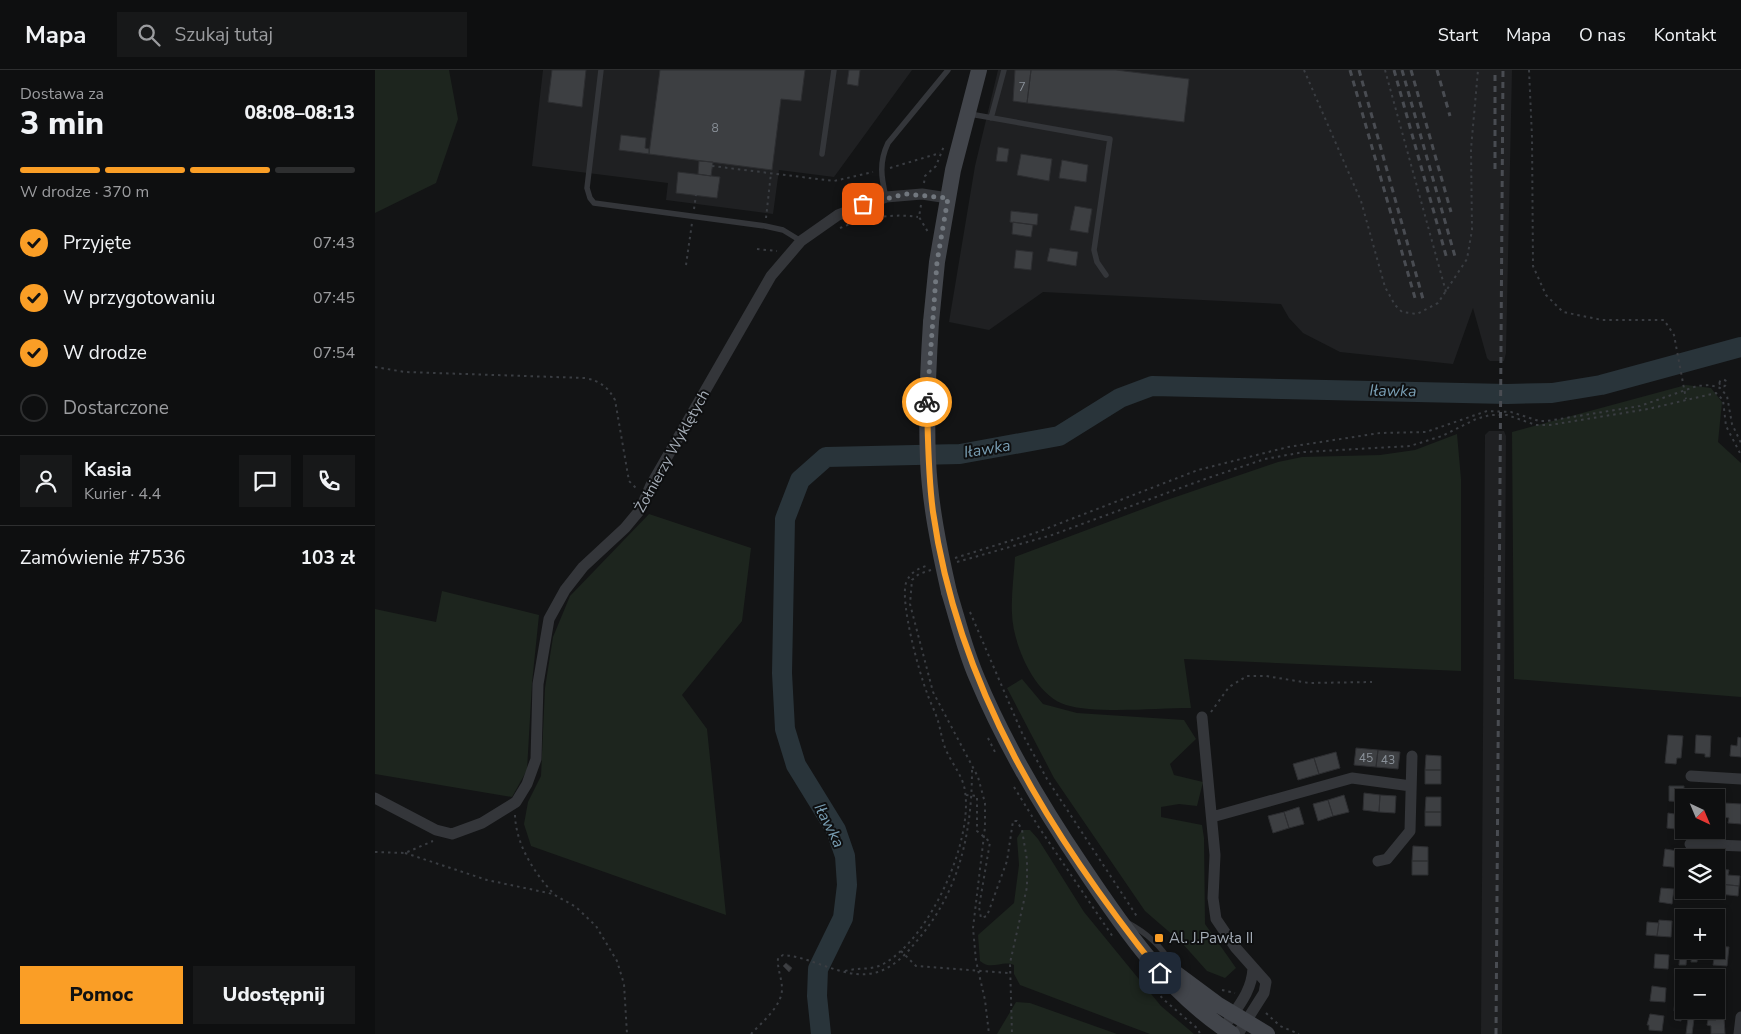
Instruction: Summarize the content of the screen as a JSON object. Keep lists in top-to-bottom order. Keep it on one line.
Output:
{"streets":{"street":["Żołnierzy Wyklętych"]},"water":["Iławka"],"places":{"transit":["Al. J.Pawła II"]},"house_numbers":["7","8","45","43"],"north":"bottom right","page":{"header":"Mapa","search":"Szukaj tutaj","nav":["Start","Mapa","O nas","Kontakt"],"heading":["3 min","Dostawa za","08:08–08:13"],"panel":["Kasia","Kurier · 4.4","Zamówienie #7536","103 zł"],"bar":"W drodze · 370 m","list":[["Przyjęte","07:43"],["W przygotowaniu","07:45"],["W drodze","07:54"],"Dostarczone"],"map_buttons":["+","−"],"buttons":["Pomoc","Udostępnij"]}}
